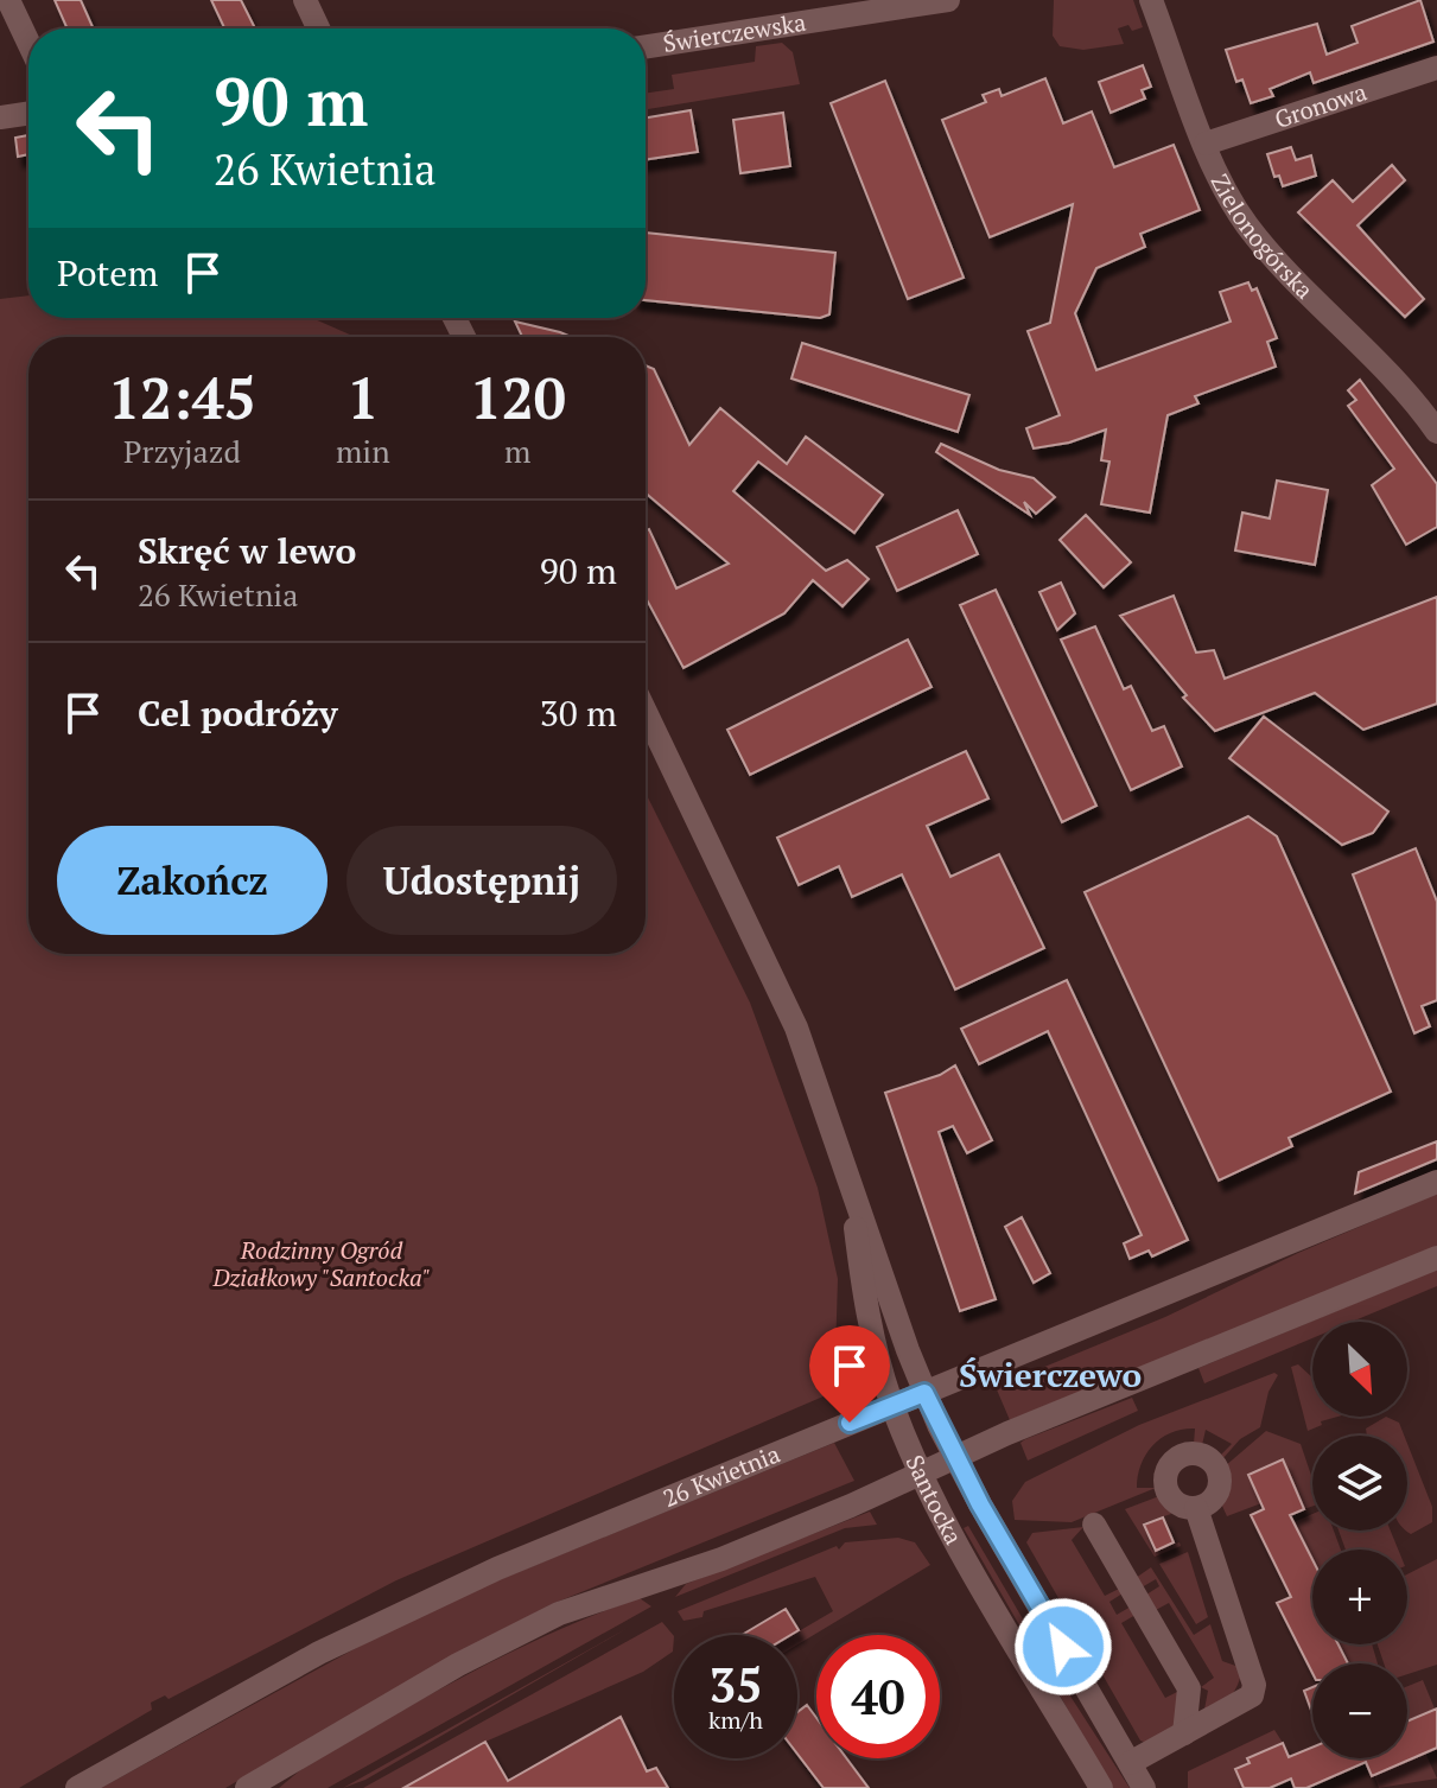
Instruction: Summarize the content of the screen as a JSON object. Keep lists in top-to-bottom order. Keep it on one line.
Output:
{"streets":{"street":["Świerczewska","Gronowa","Zielonogórska","26 Kwietnia","Santocka"]},"crossings":[["Gronowa","Zielonogórska"],["26 Kwietnia","Santocka"]],"districts":["Świerczewo"],"parks":["Rodzinny Ogród Działkowy \"Santocka\""],"north":"bottom right","page":{"turn":["90 m","26 Kwietnia"],"then":"Potem","eta":["12:45","Przyjazd","1","min","120","m"],"list":[{"name":"Skręć w lewo","note":"26 Kwietnia","value":"90 m"},{"name":"Cel podróży","value":"30 m"}],"buttons":["Zakończ","Udostępnij"],"map_buttons":["+","−"],"speed":"35 km/h","limit":"40"}}
